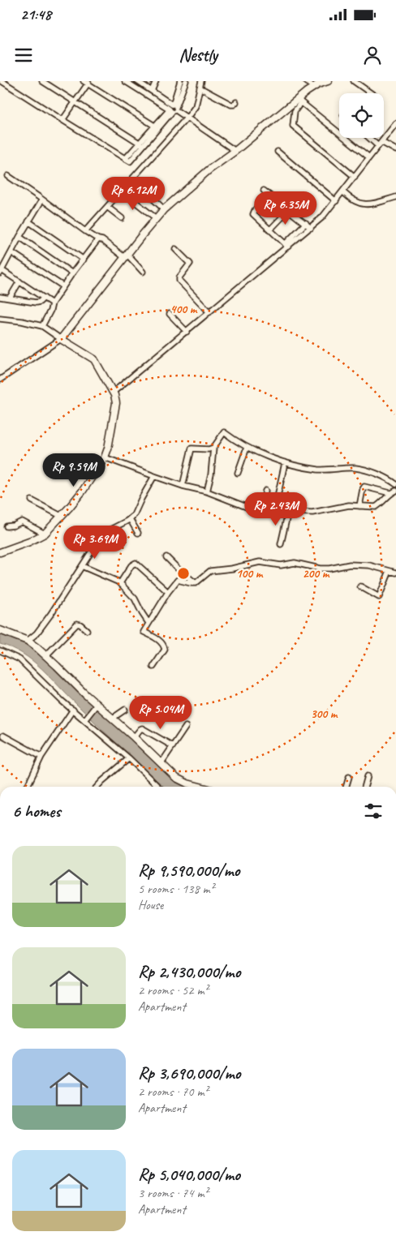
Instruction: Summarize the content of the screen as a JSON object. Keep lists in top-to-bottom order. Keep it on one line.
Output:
{"page":{"status":"21:48","header":"Nestly","price":["Rp 6.12M","Rp 6.35M","Rp 9.59M","Rp 2.43M","Rp 3.69M","Rp 5.04M"],"heading":"6 homes","list":[{"name":"Rp 9,590,000/mo","note":"5 rooms · 138 m² · House"},{"name":"Rp 2,430,000/mo","note":"2 rooms · 52 m² · Apartment"},{"name":"Rp 3,690,000/mo","note":"2 rooms · 70 m² · Apartment"},{"name":"Rp 5,040,000/mo","note":"3 rooms · 74 m² · Apartment"}]},"rings":["400 m","100 m","200 m","300 m"]}
